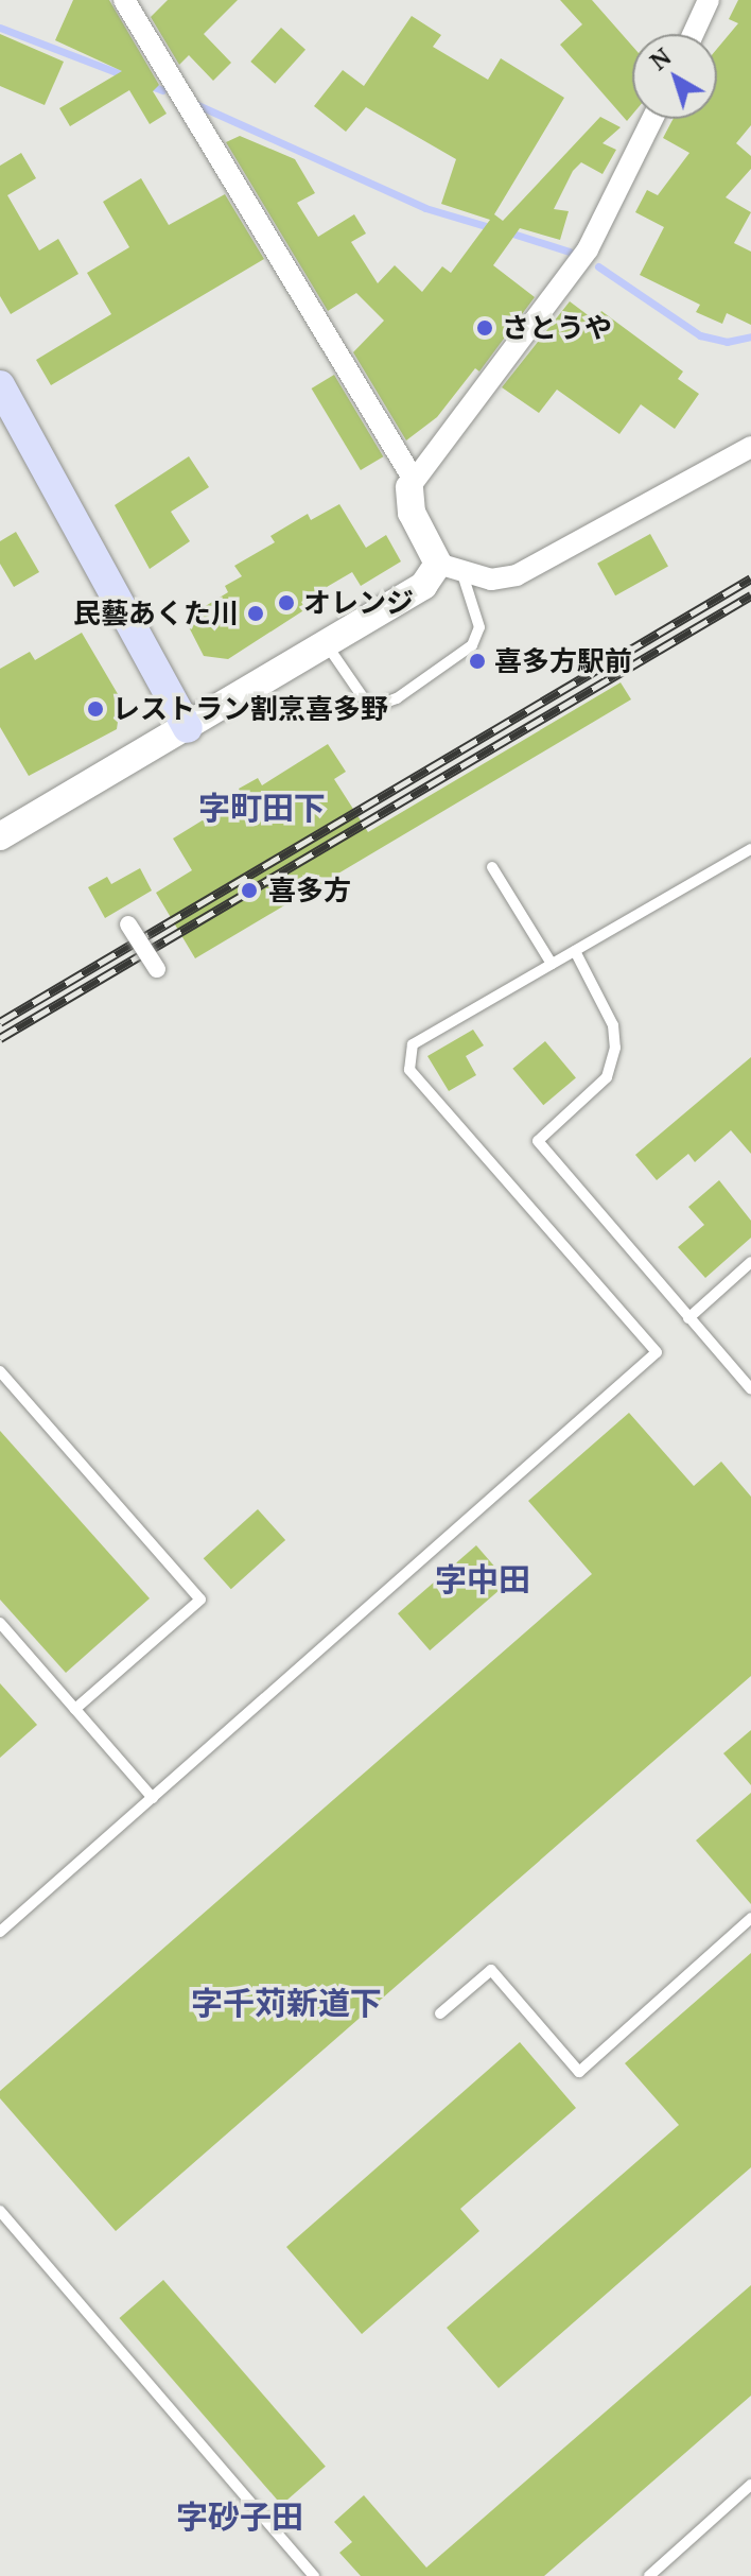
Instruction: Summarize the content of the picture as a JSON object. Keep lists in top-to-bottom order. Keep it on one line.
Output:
{"districts":["字町田下","字中田","字千苅新道下","字砂子田"],"places":["さとうや","オレンジ","民藝あくた川","喜多方駅前","レストラン割烹喜多野","喜多方"],"north":"top left"}
